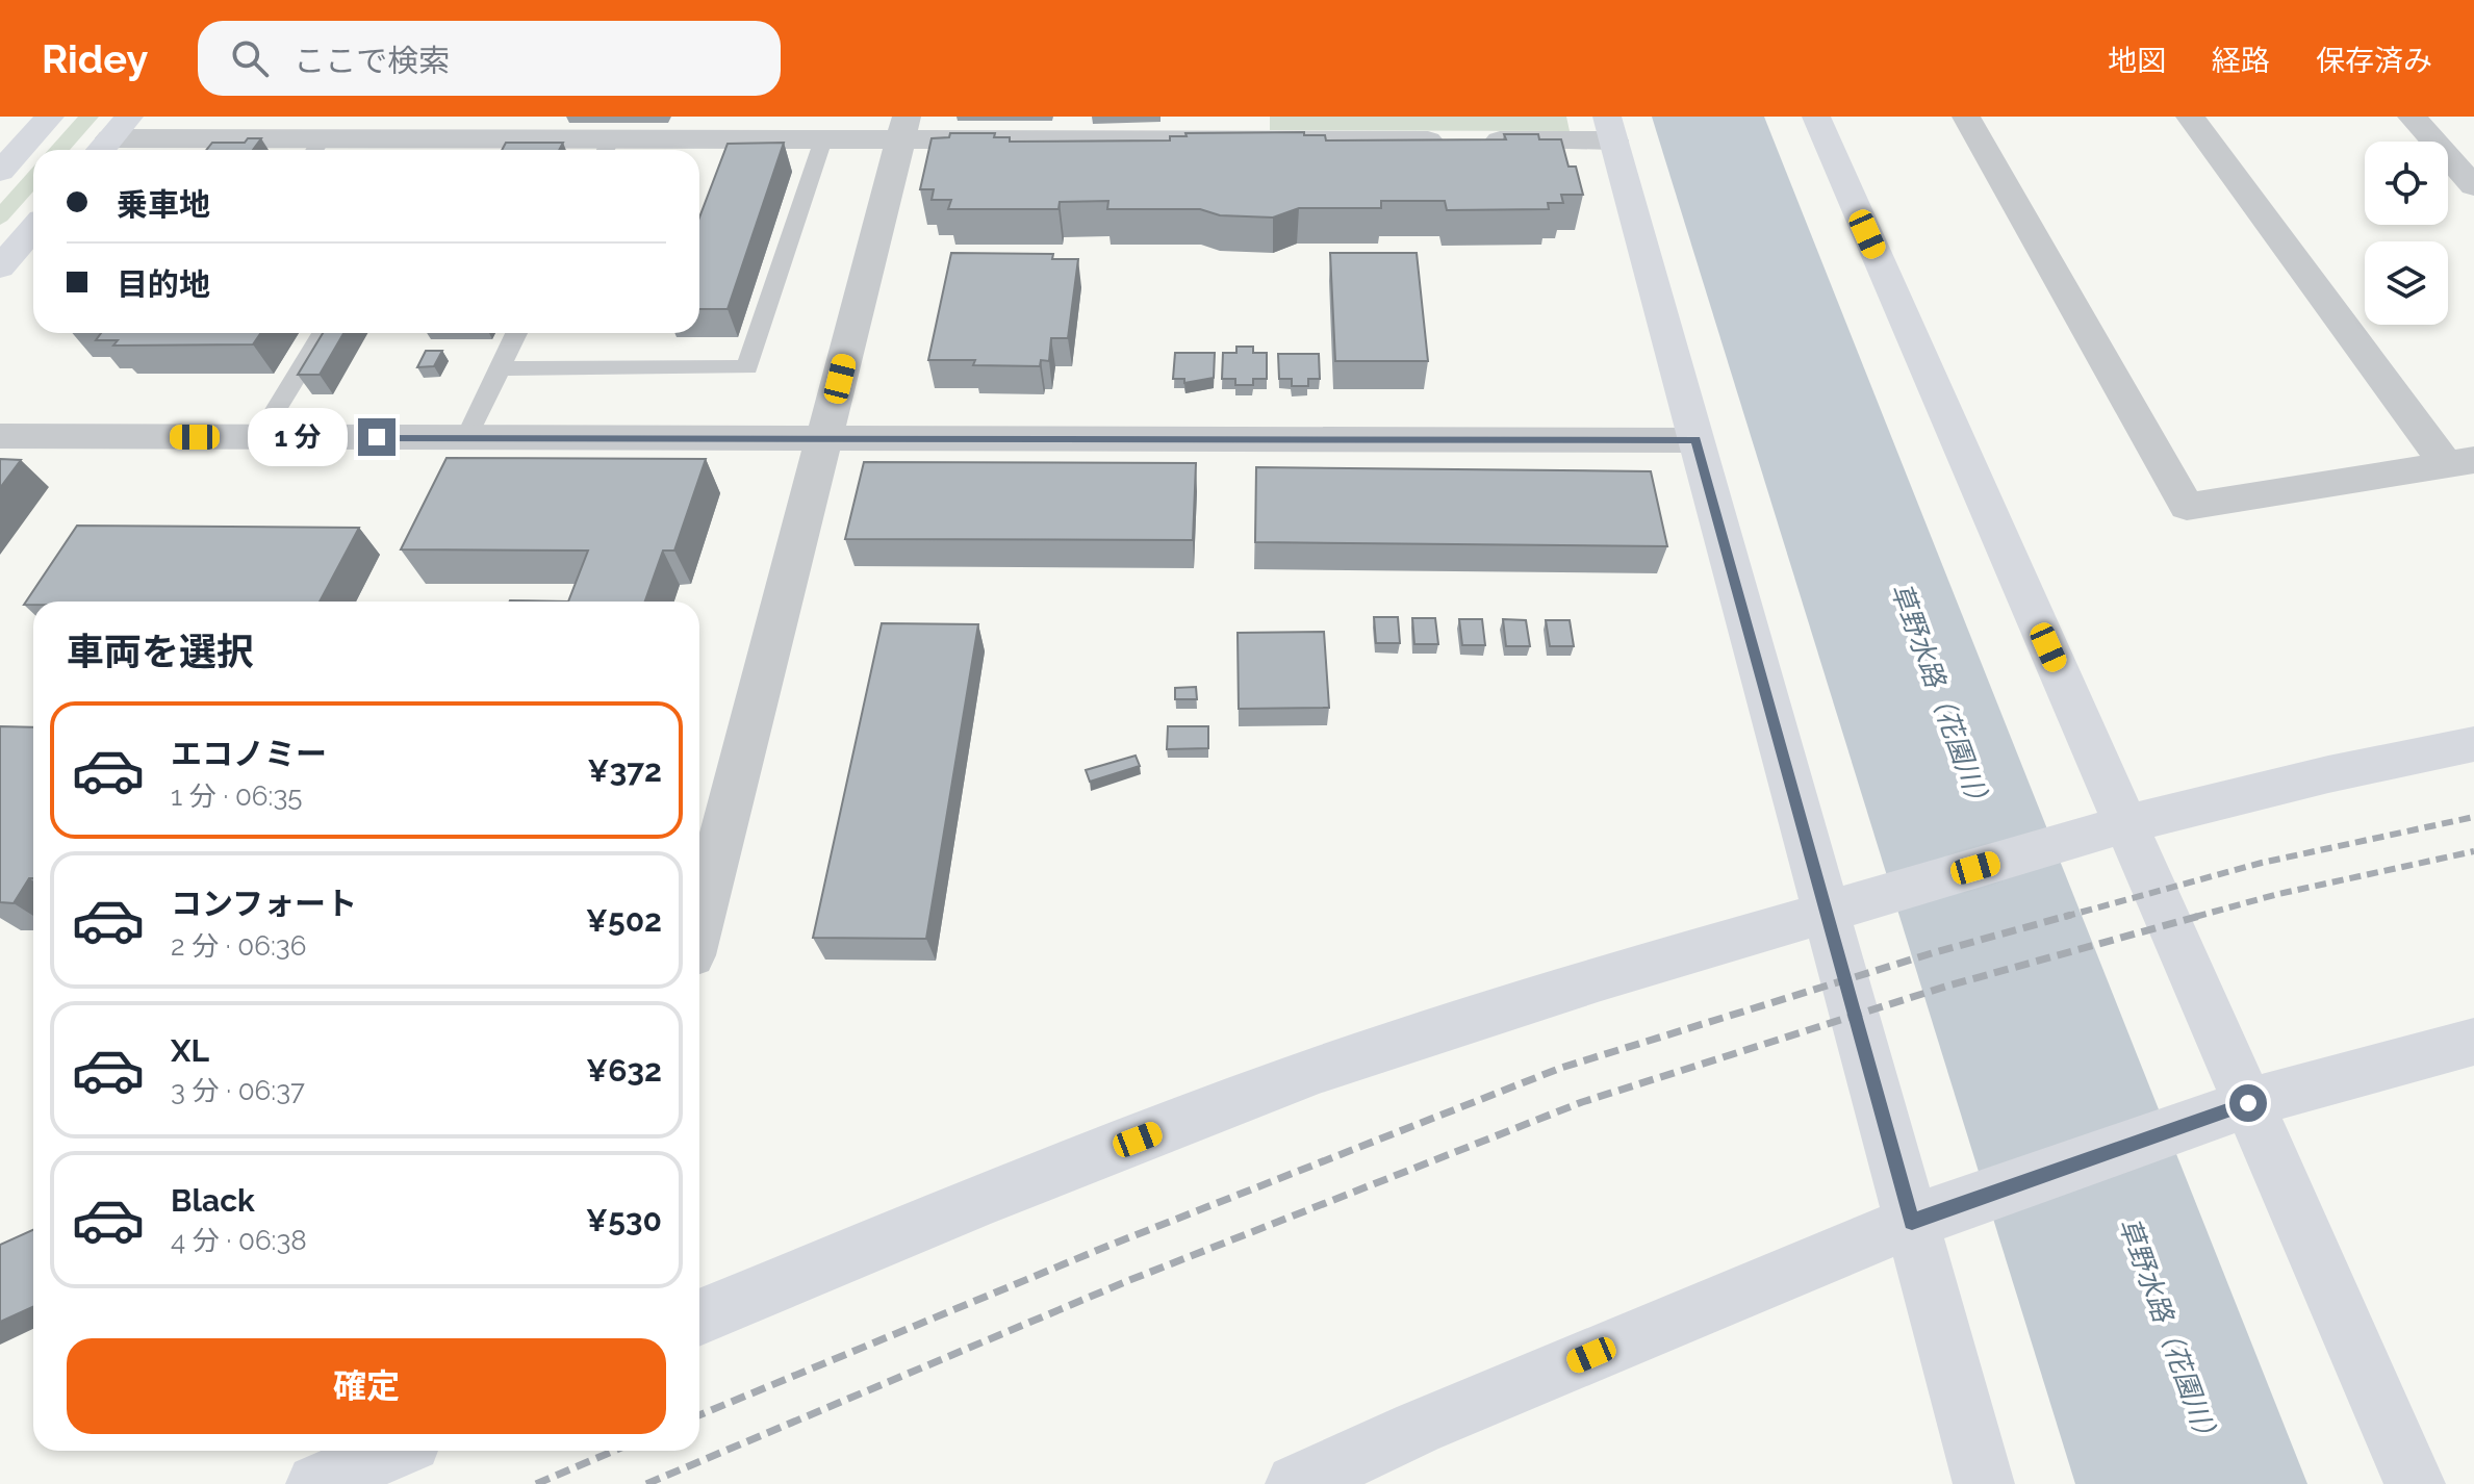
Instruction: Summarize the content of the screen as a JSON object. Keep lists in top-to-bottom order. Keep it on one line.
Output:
{"water":["草野水路（花園川）"],"page":{"header":"Ridey","search":"ここで検索","nav":["地図","経路","保存済み"],"banner":["乗車地","目的地"],"bubble":"1 分","heading":"車両を選択","list":[{"name":"エコノミー","note":"1 分 · 06:35","value":"¥372"},{"name":"コンフォート","note":"2 分 · 06:36","value":"¥502"},{"name":"XL","note":"3 分 · 06:37","value":"¥632"},{"name":"Black","note":"4 分 · 06:38","value":"¥530"}],"buttons":"確定"}}
